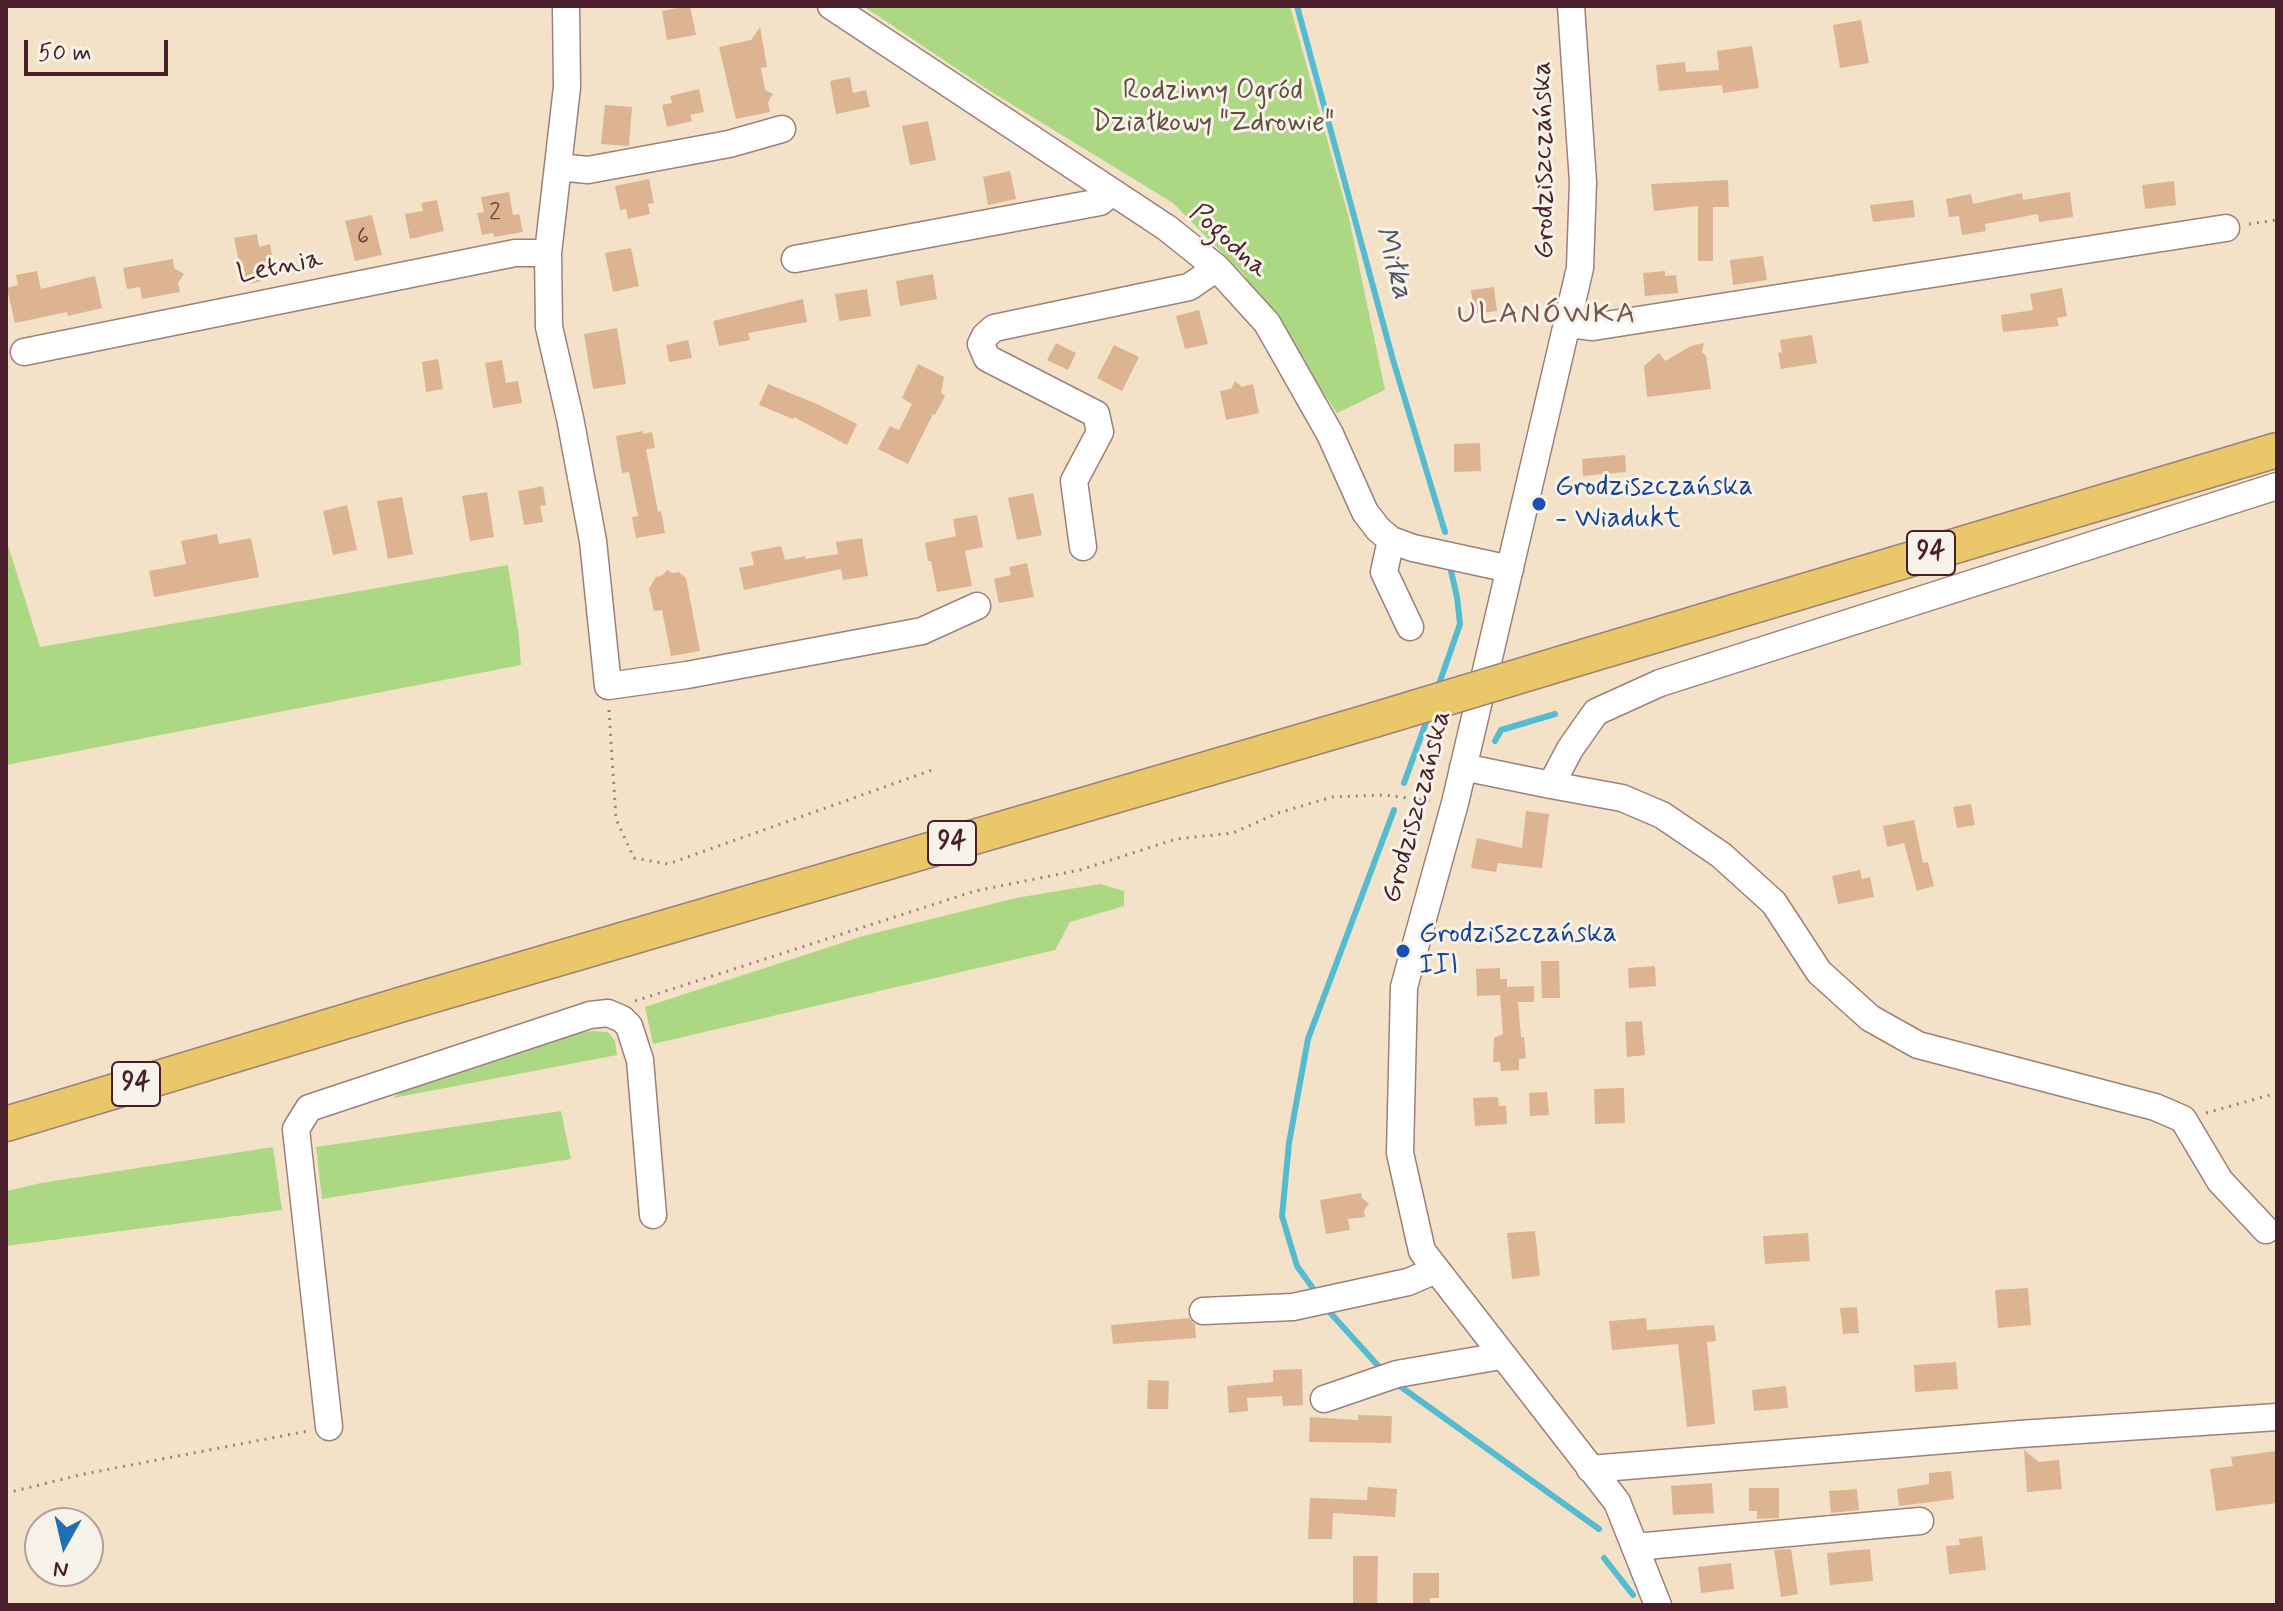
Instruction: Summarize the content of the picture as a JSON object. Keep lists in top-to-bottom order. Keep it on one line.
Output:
{"streets":{"main road":["94"],"street":["Grodziszczańska","Pogodna","Letnia"]},"districts":["ULANÓWKA"],"water":["Miłka"],"parks":["Rodzinny Ogród Działkowy \"Zdrowie\""],"places":["Grodziszczańska - Wiadukt","Grodziszczańska III"],"house_numbers":["2","6"],"scale_bar":"50 m","north":"bottom"}
